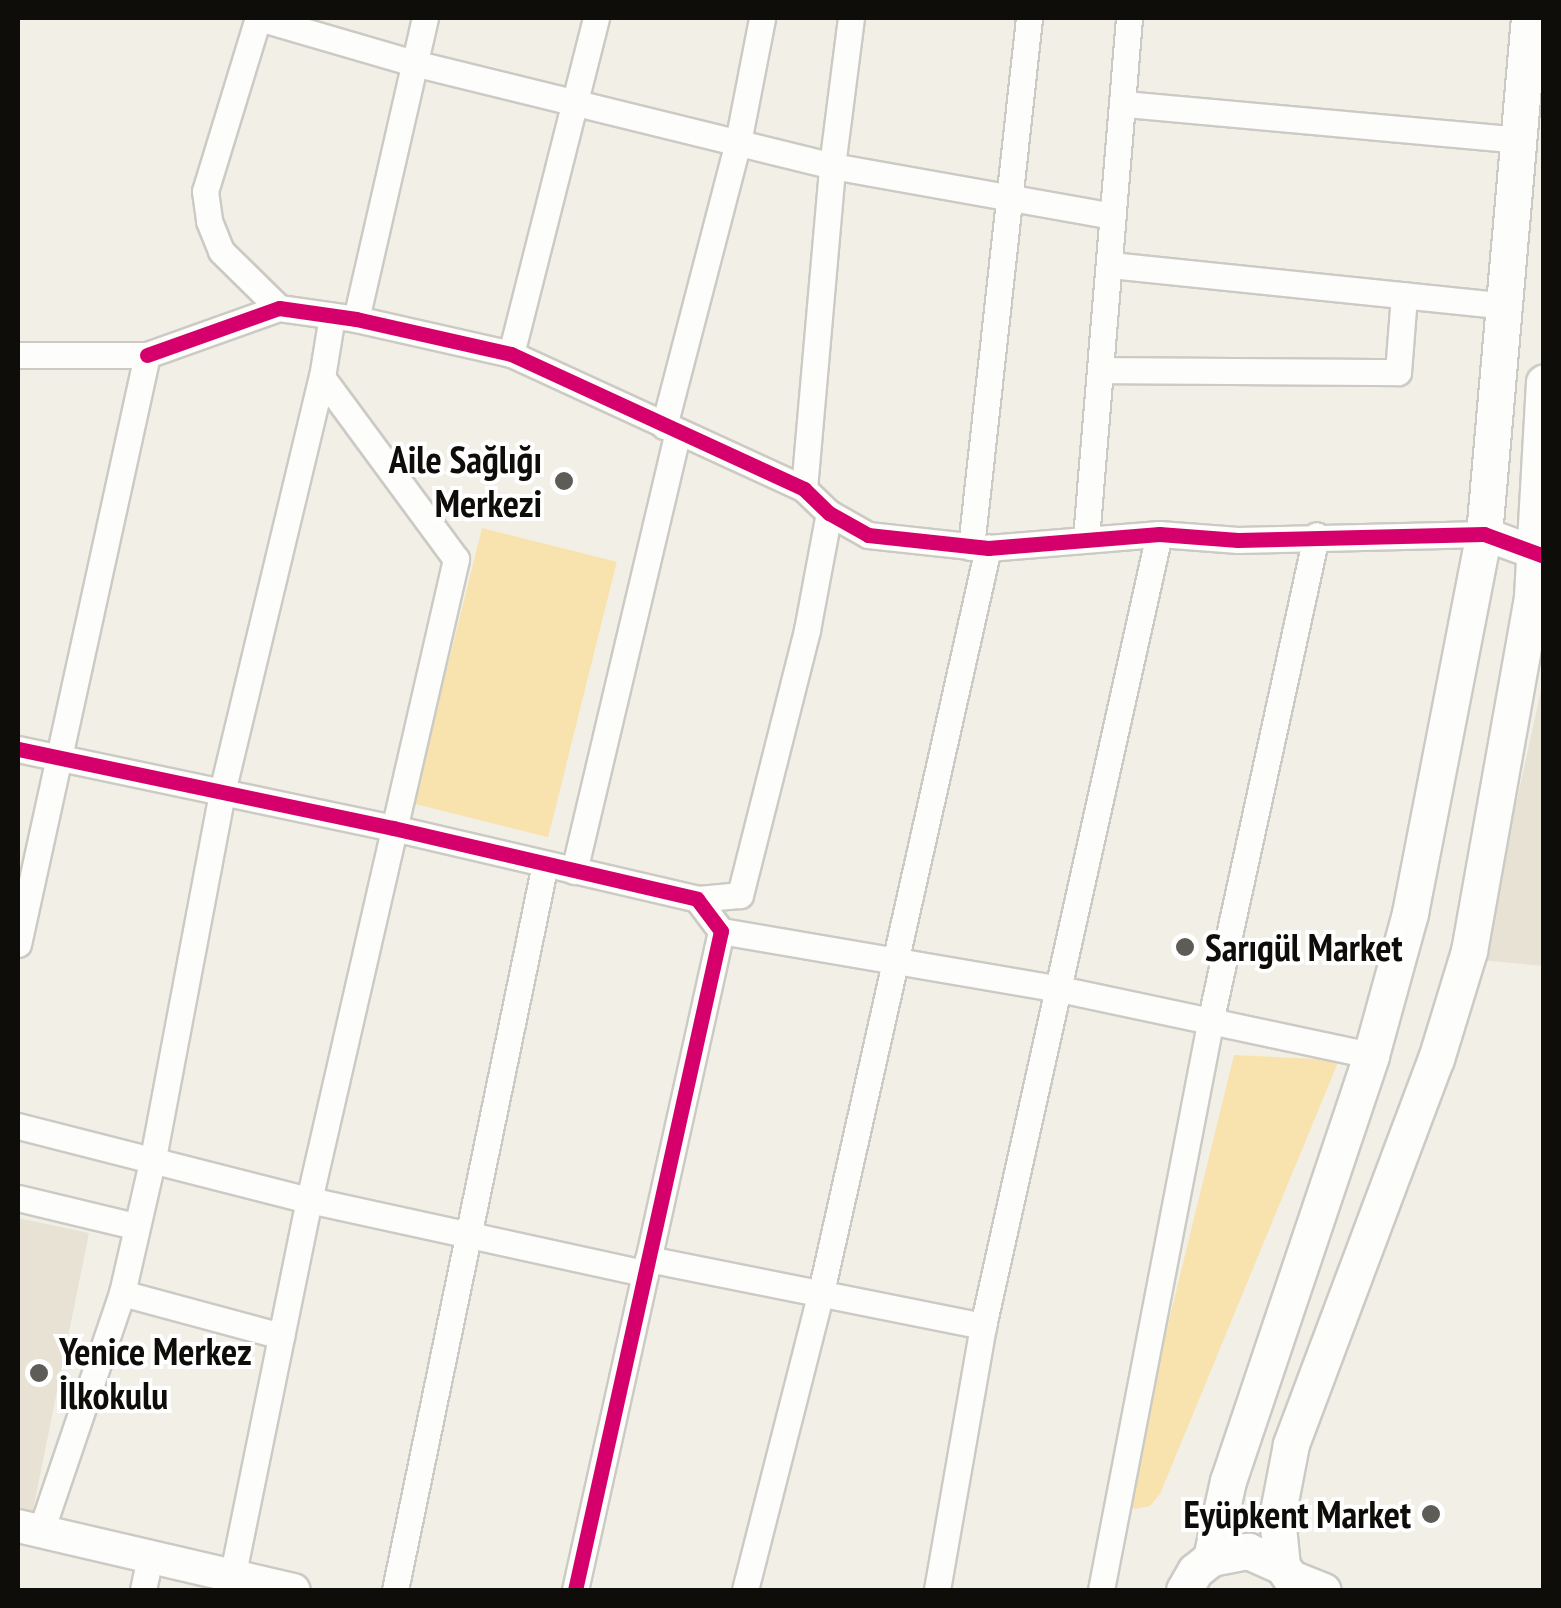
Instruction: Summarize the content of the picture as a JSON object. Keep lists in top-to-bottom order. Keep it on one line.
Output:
{"places":["Aile Sağlığı Merkezi","Sarıgül Market","Yenice Merkez İlkokulu","Eyüpkent Market"]}
